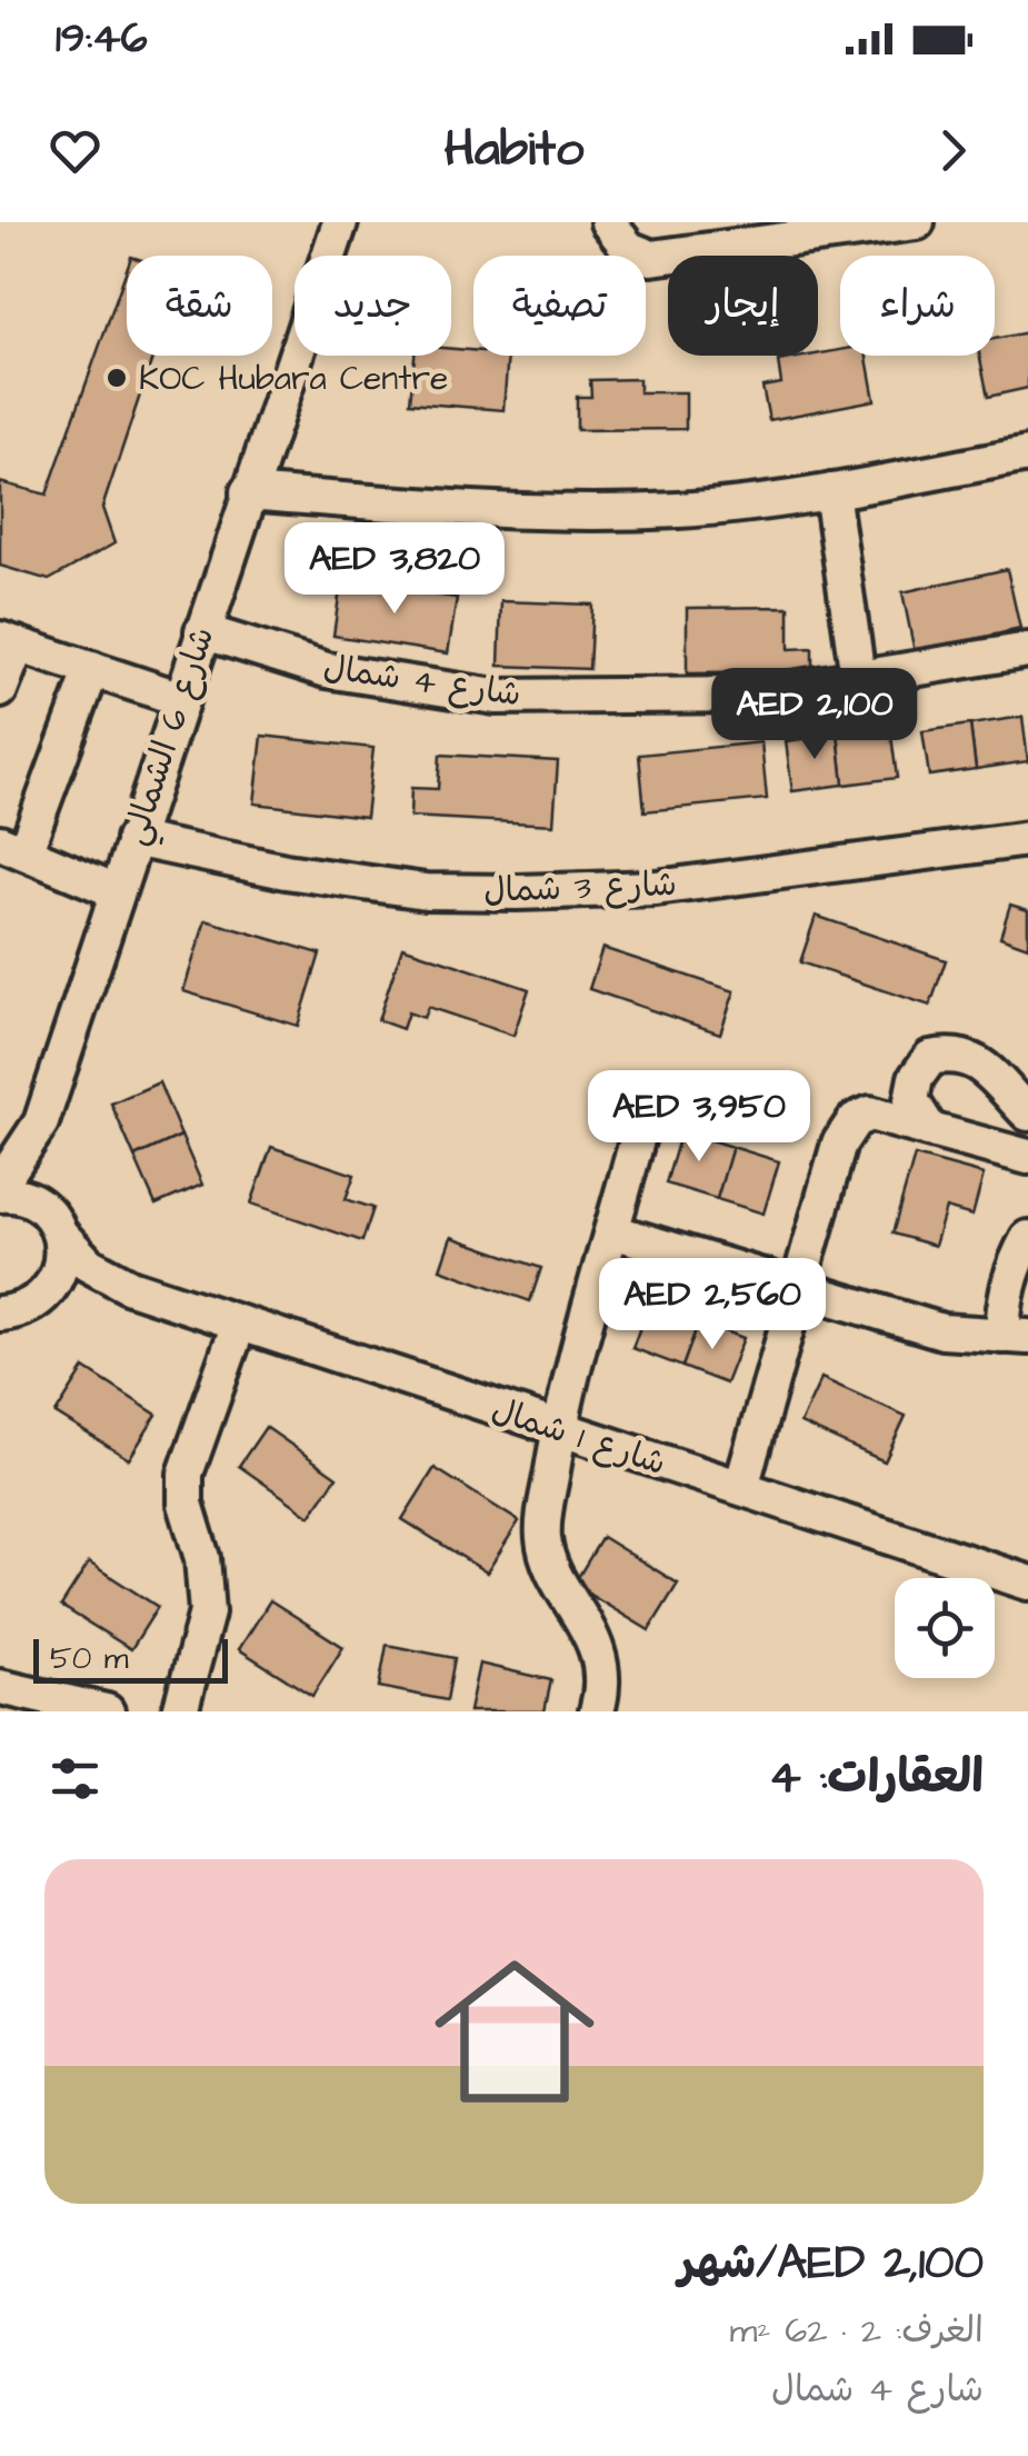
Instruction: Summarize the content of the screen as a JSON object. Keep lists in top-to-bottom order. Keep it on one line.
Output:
{"streets":{"street":["شارع 4 شمال","شارع 6 الشمالي","شارع 3 شمال","شارع 1 شمال"]},"crossings":[["شارع 4 شمال","شارع 6 الشمالي"],["شارع 6 الشمالي","شارع 3 شمال"],["شارع 6 الشمالي","شارع 1 شمال"]],"places":["KOC Hubara Centre"],"scale_bar":"50 m","page":{"status":"19:46","header":"Habito","chip":["شراء","إيجار","تصفية","جديد","شقة"],"price":["AED 3,820","AED 2,100","AED 3,950","AED 2,560"],"scale":"50 m","heading":"العقارات: 4","list":[{"name":"AED 2,100/شهر","note":"الغرف: 2 · 62 m² · شارع 4 شمال"}]}}
